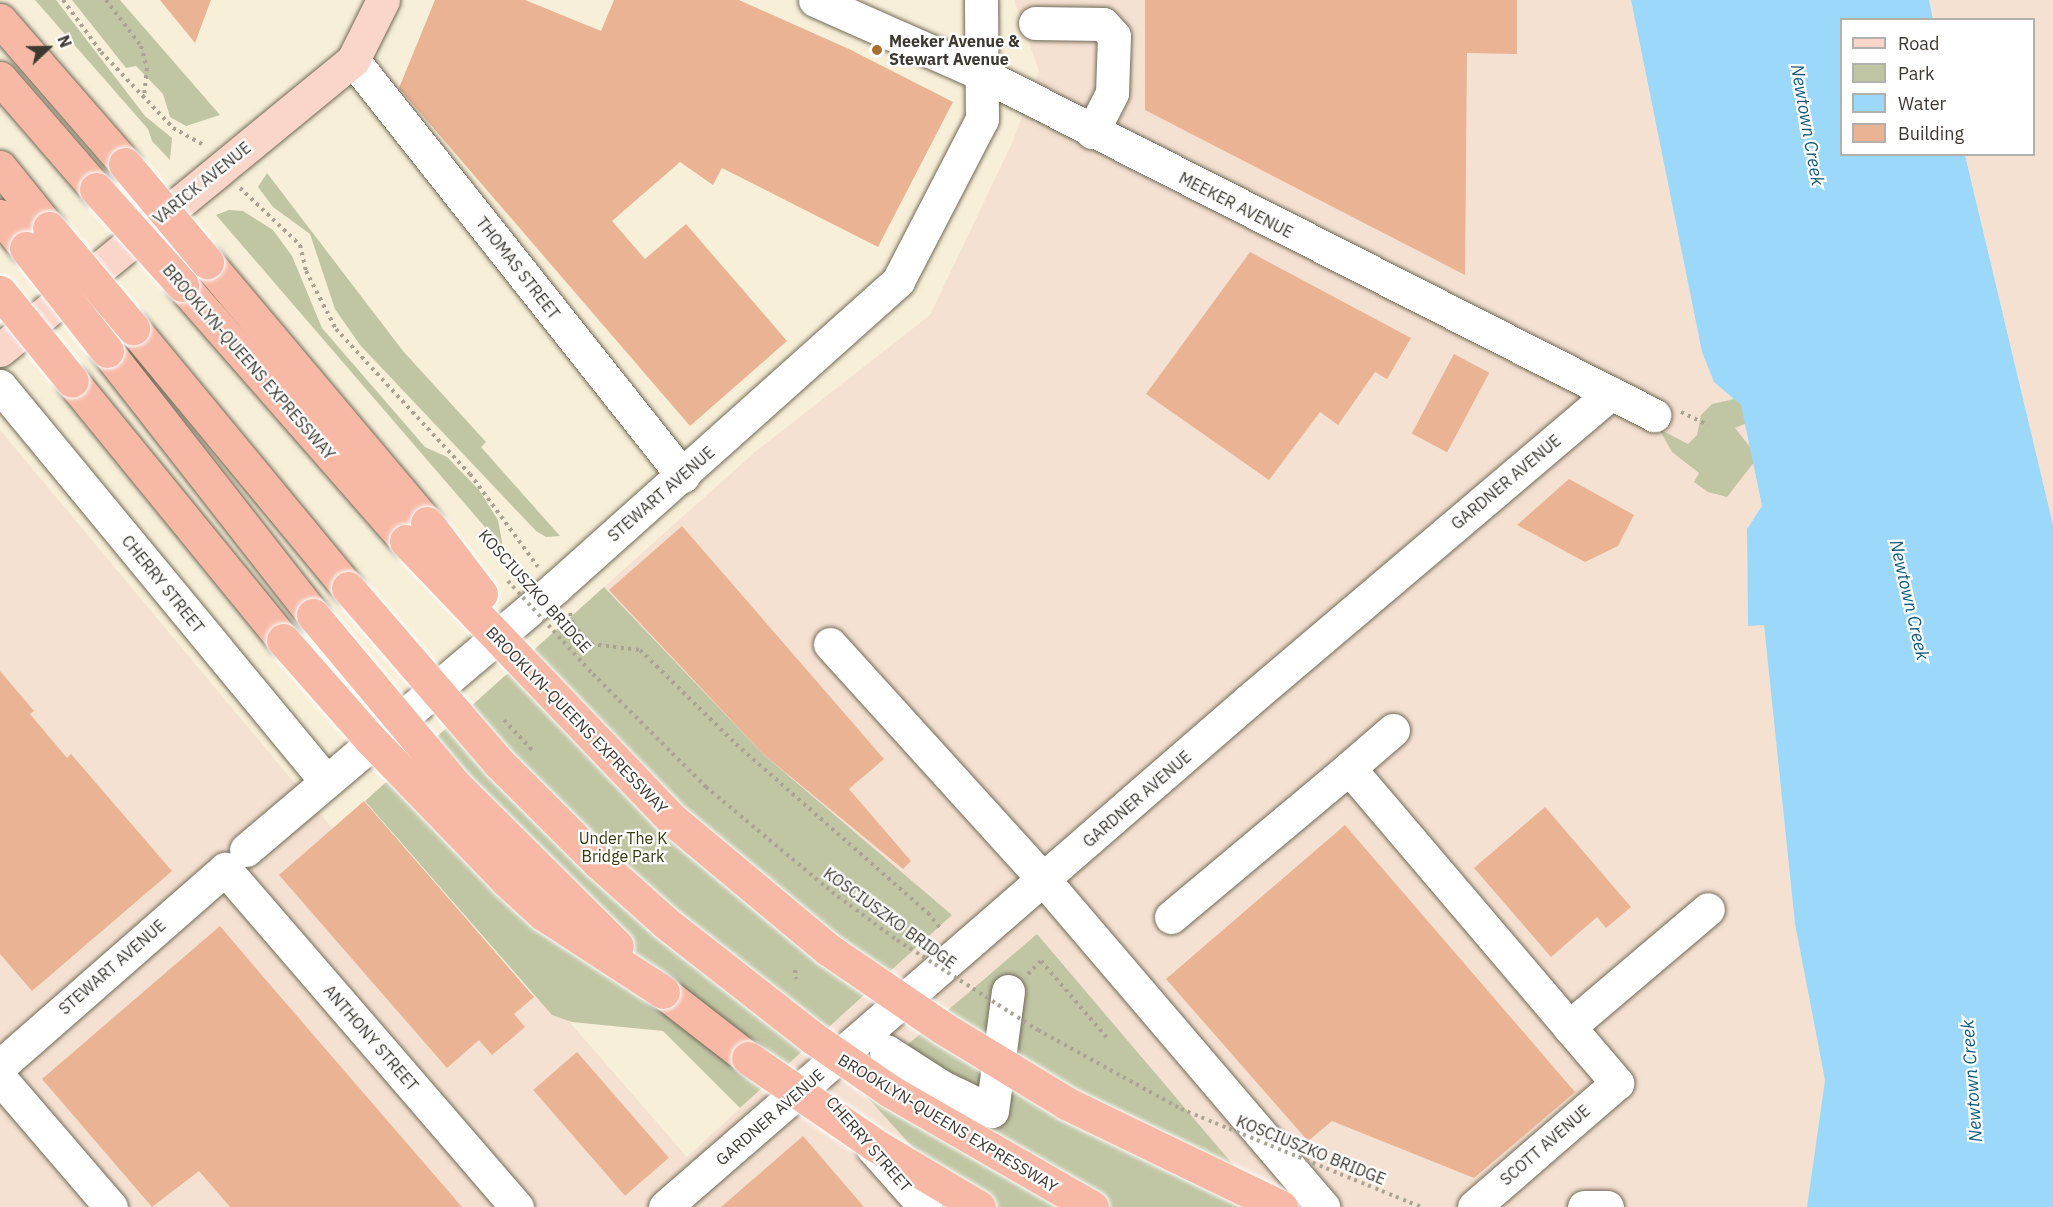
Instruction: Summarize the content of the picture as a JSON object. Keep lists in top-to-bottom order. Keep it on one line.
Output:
{"streets":{"highway":["BROOKLYN-QUEENS EXPRESSWAY"],"main road":["VARICK AVENUE"],"street":["MEEKER AVENUE","THOMAS STREET","GARDNER AVENUE","STEWART AVENUE","CHERRY STREET","ANTHONY STREET","SCOTT AVENUE"],"path":["KOSCIUSZKO BRIDGE"]},"crossings":[["VARICK AVENUE","THOMAS STREET"],["MEEKER AVENUE","GARDNER AVENUE"],["MEEKER AVENUE","STEWART AVENUE"],["THOMAS STREET","STEWART AVENUE"],["GARDNER AVENUE","CHERRY STREET"],["STEWART AVENUE","CHERRY STREET"],["STEWART AVENUE","ANTHONY STREET"]],"water":["Newtown Creek"],"parks":["Under The K Bridge Park"],"places":["Meeker Avenue & Stewart Avenue"],"legend":["Road","Park","Water","Building"],"north":"right"}
